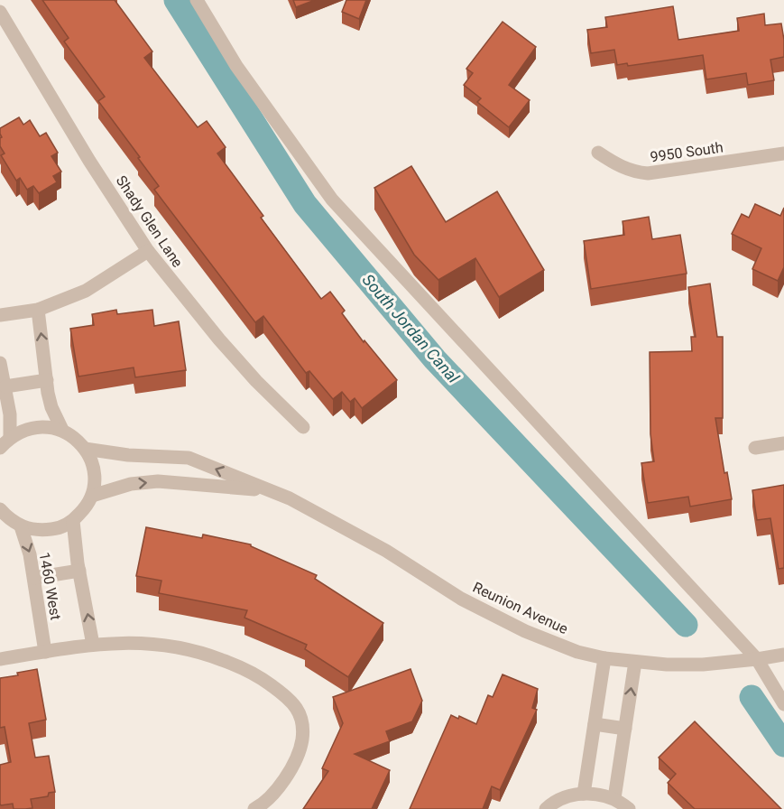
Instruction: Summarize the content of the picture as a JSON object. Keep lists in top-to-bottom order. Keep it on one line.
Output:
{"streets":{"street":["9950 South","Shady Glen Lane","1460 West","Reunion Avenue"]},"water":["South Jordan Canal"]}
